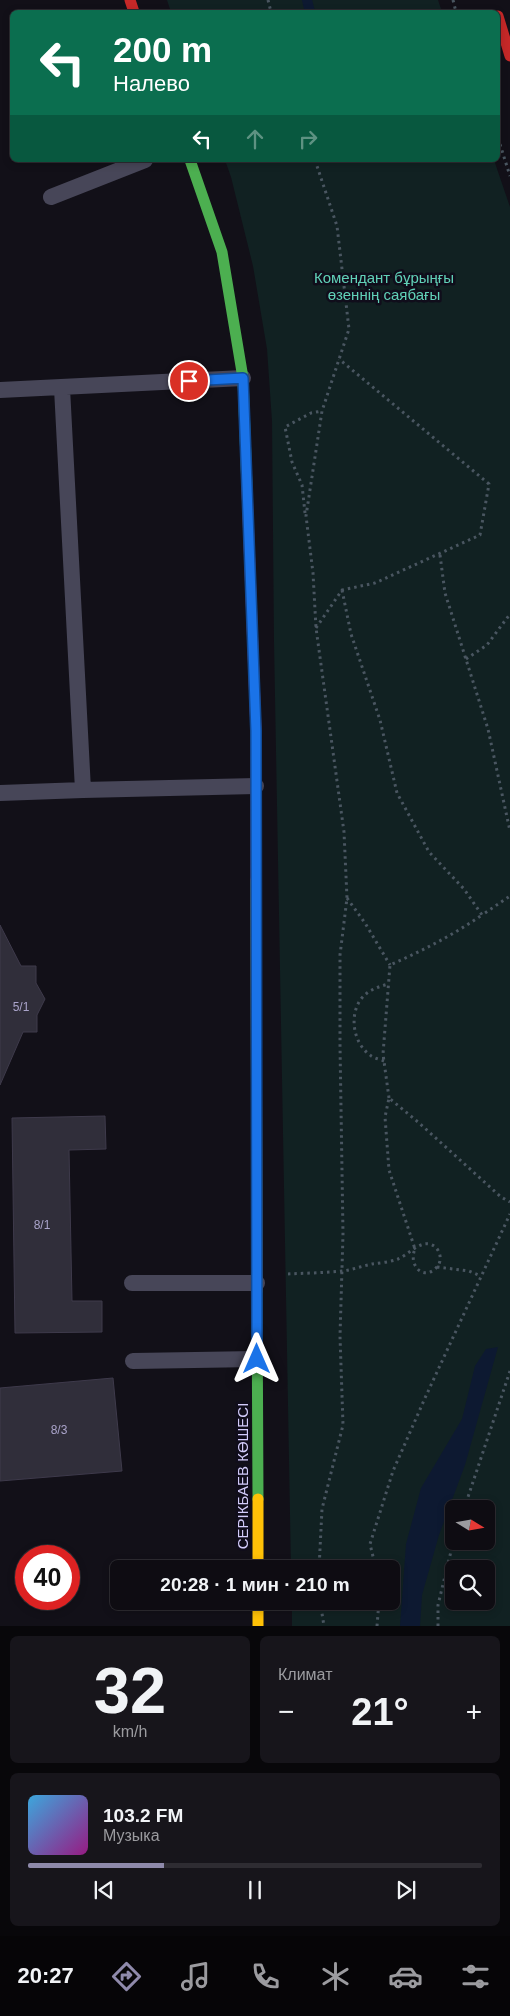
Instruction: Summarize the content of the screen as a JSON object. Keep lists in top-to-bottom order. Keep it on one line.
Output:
{"streets":{"street":["СЕРІКБАЕВ КӨШЕСІ"]},"parks":["Комендант бұрыңғы өзеннің саябағы"],"house_numbers":["5/1","8/1","8/3"],"north":"right","page":{"turn":["200 m","Налево"],"limit":"40","trip":"20:28 · 1 мин · 210 m","tile":[["32","km/h"],"Климат"],"heat":["−","21°","+"],"song":["103.2 FM","Музыка"],"tabs":"20:27"}}
